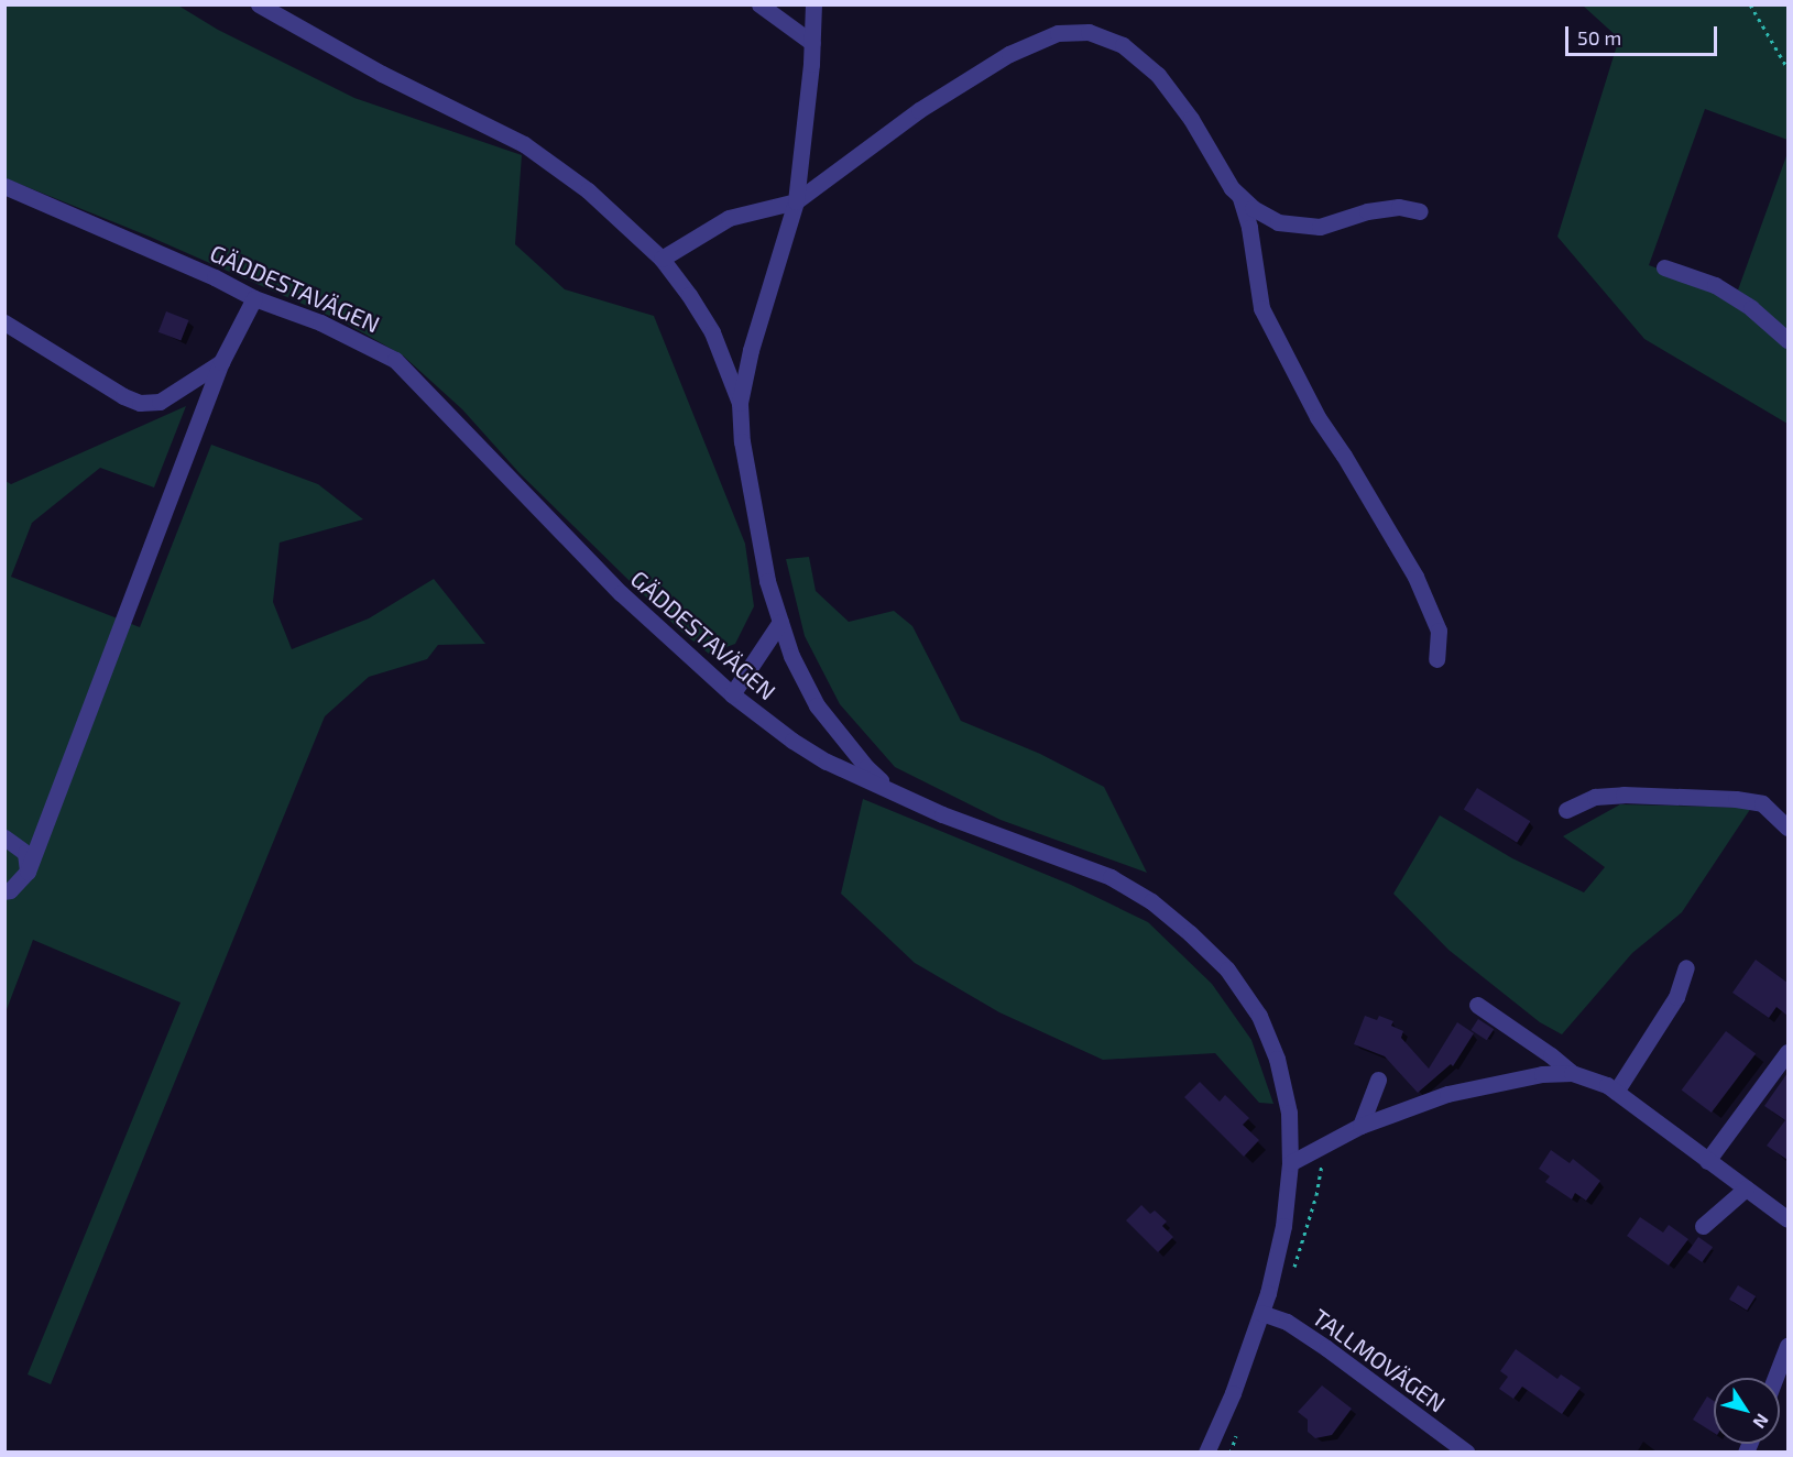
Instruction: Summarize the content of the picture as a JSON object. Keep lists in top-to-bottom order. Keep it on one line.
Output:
{"streets":{"street":["GÄDDESTAVÄGEN","TALLMOVÄGEN"]},"crossings":[["GÄDDESTAVÄGEN","TALLMOVÄGEN"]],"scale_bar":"50 m","north":"bottom right"}
